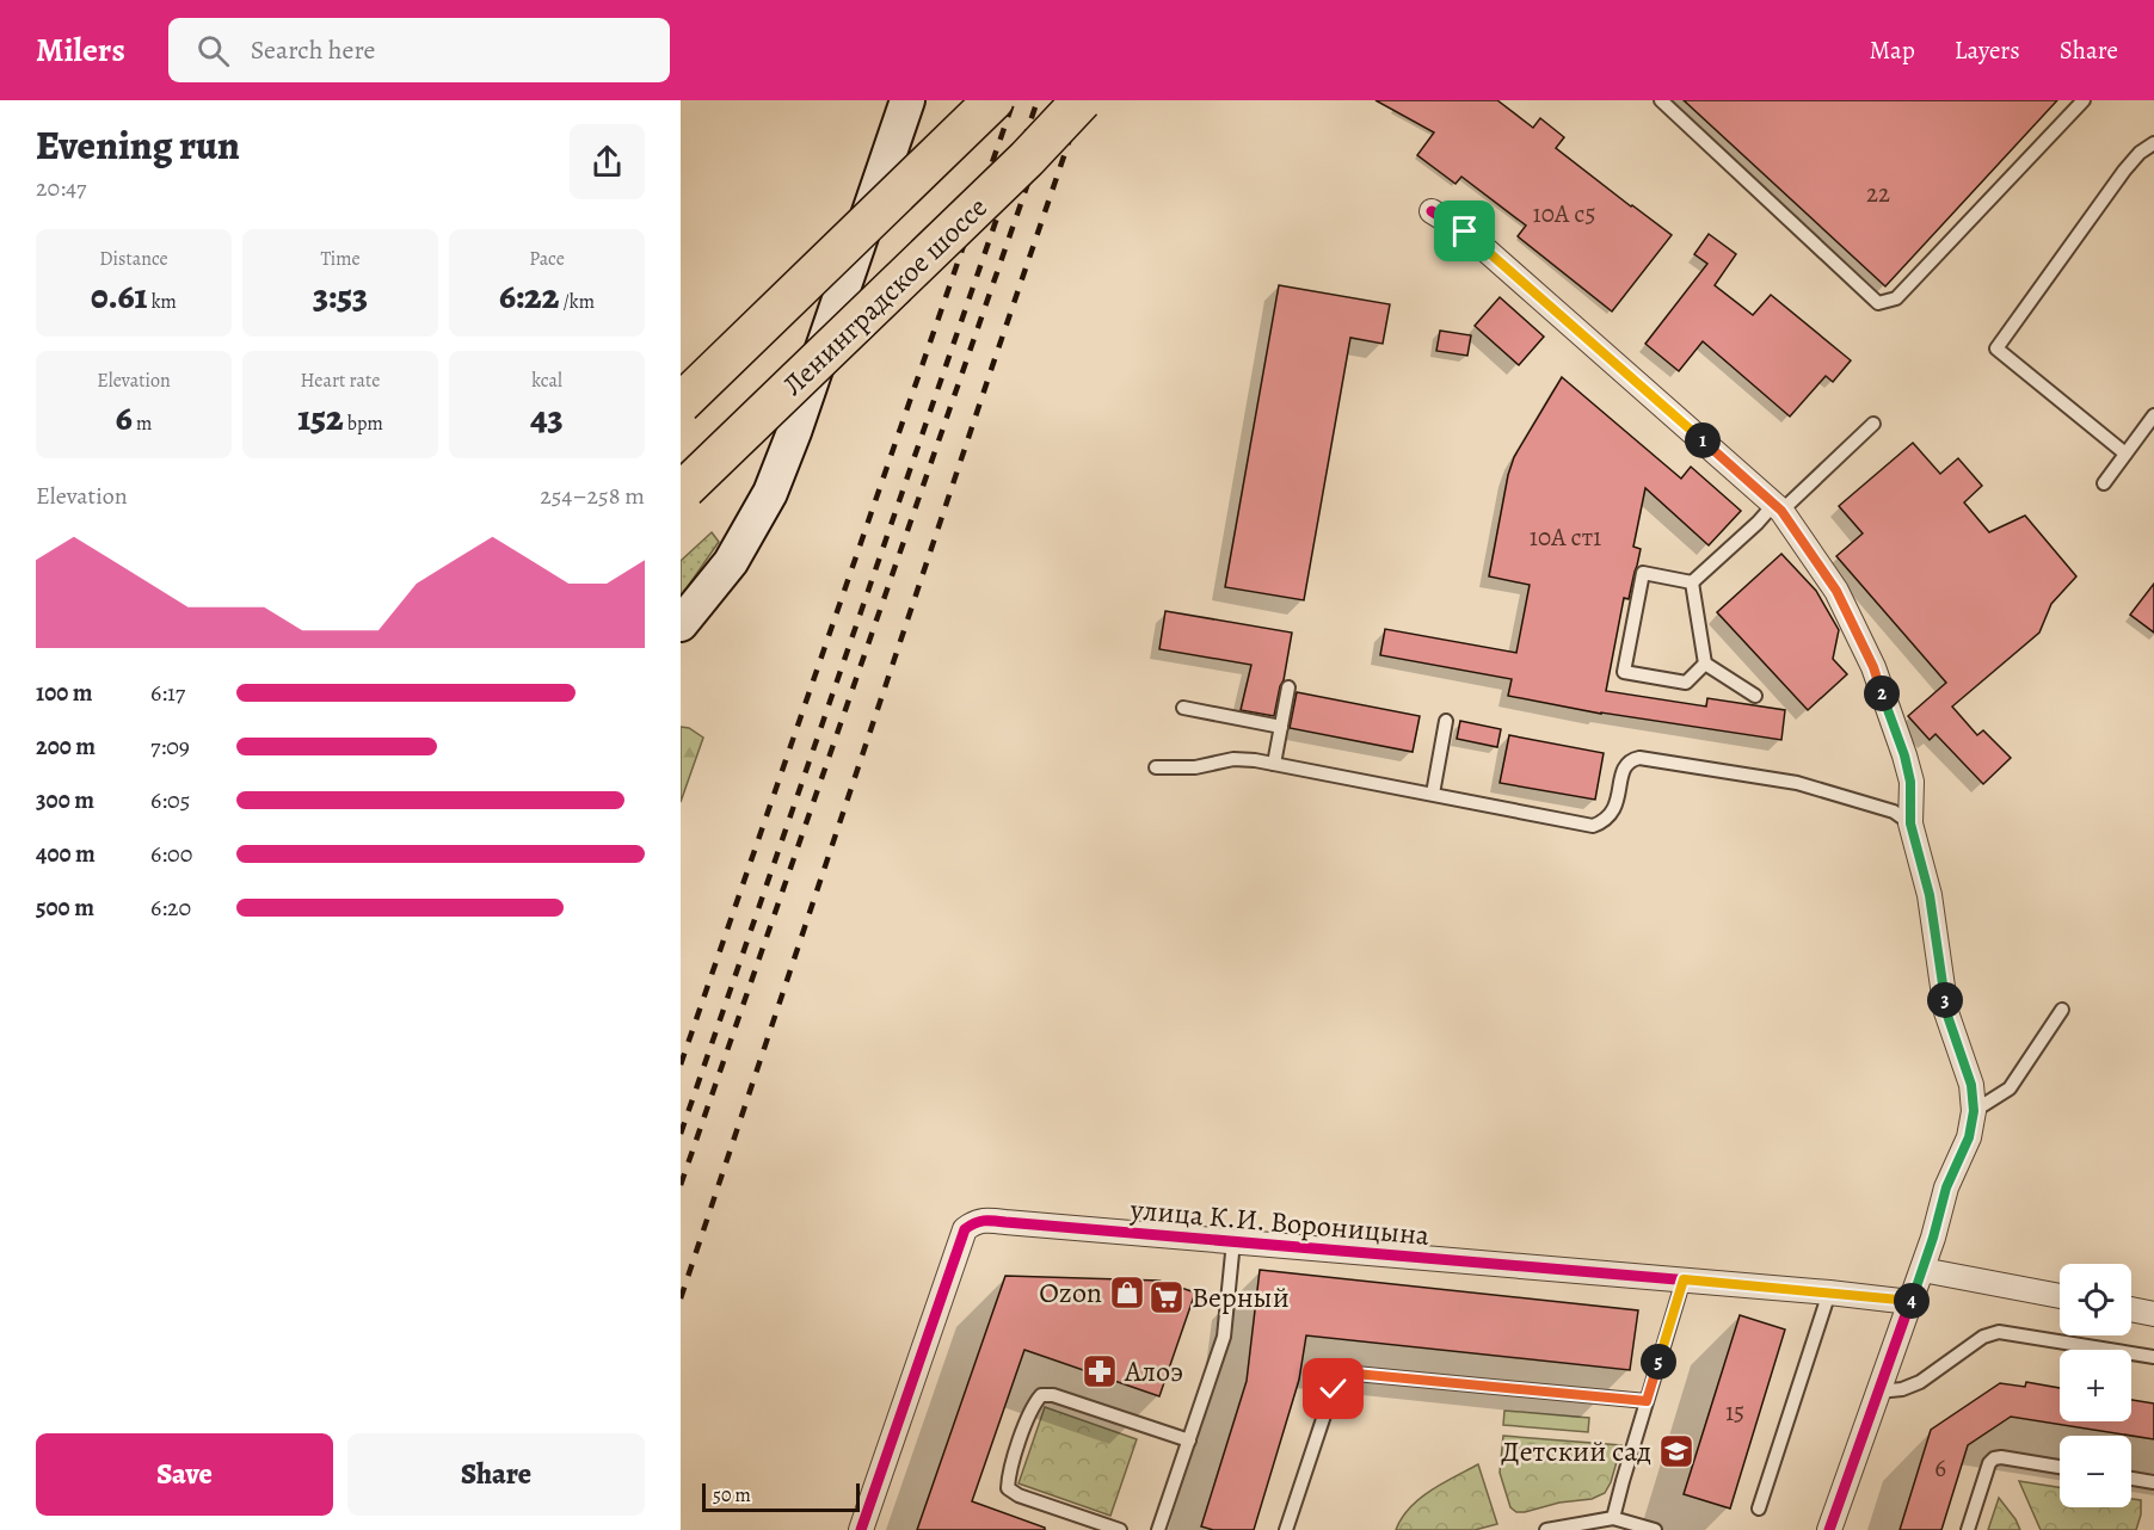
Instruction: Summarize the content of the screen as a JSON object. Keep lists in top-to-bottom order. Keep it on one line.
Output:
{"streets":{"highway":["Ленинградское шоссе"],"street":["улица К.И. Вороницына"]},"places":{"shop":["Ozon"],"supermarket":["Верный"],"pharmacy":["Алоэ"],"school or university":["Детский сад"]},"house_numbers":["22","10А с5","10A ст1","15","6"],"scale_bar":"50 m","page":{"header":"Milers","search":"Search here","nav":["Map","Layers","Share"],"heading":["Evening run","20:47"],"stats":[["Distance","0.61 km"],["Time","3:53"],["Pace","6:22 /km"],["Elevation","6 m"],["Heart rate","152 bpm"],["kcal","43"]],"pins":["1","2","3","4","5"],"chart":["Elevation","254–258 m"],"list":[{"name":"100 m","note":"6:17"},{"name":"200 m","note":"7:09"},{"name":"300 m","note":"6:05"},{"name":"400 m","note":"6:00"},{"name":"500 m","note":"6:20"}],"map_buttons":["+","−"],"buttons":["Save","Share"],"scale":"50 m"}}
